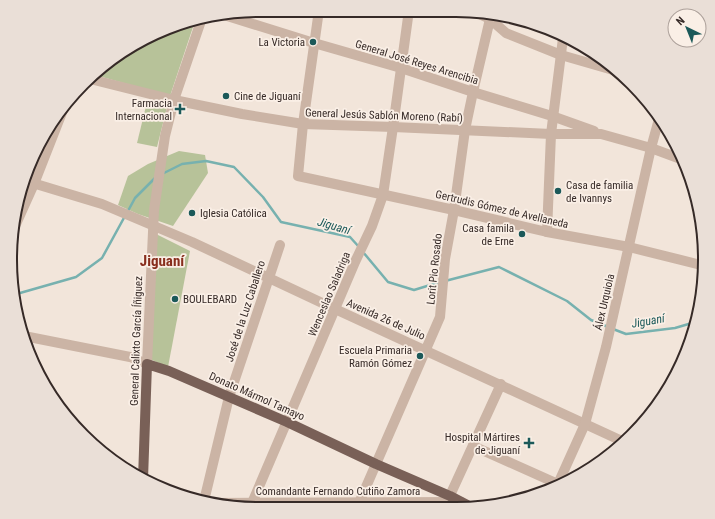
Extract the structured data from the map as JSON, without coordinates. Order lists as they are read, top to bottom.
{
  "streets": {
    "main road": ["General Calixto García Íñiguez", "Donato Mármol Tamayo"],
    "street": [
      "General José Reyes Arencibia",
      "General Jesús Sablón Moreno (Rabí)",
      "Gertrudis Gómez de Avellaneda",
      "Lorit Pio Rosado",
      "Wenceslao Saladriga",
      "Álex Urquiola",
      "José de la Luz Caballero",
      "Avenida 26 de Julio",
      "Comandante Fernando Cutiño Zamora"
    ]
  },
  "crossings": [
    ["General José Reyes Arencibia", "General Jesús Sablón Moreno (Rabí)"],
    ["General José Reyes Arencibia", "Lorit Pio Rosado"],
    ["General José Reyes Arencibia", "Wenceslao Saladriga"],
    ["General Jesús Sablón Moreno (Rabí)", "Gertrudis Gómez de Avellaneda"],
    ["General Jesús Sablón Moreno (Rabí)", "Lorit Pio Rosado"],
    ["General Jesús Sablón Moreno (Rabí)", "Wenceslao Saladriga"],
    ["General Jesús Sablón Moreno (Rabí)", "Álex Urquiola"],
    ["General Jesús Sablón Moreno (Rabí)", "General Calixto García Íñiguez"],
    ["Gertrudis Gómez de Avellaneda", "Lorit Pio Rosado"],
    ["Gertrudis Gómez de Avellaneda", "Wenceslao Saladriga"],
    ["Gertrudis Gómez de Avellaneda", "Álex Urquiola"],
    ["Lorit Pio Rosado", "Avenida 26 de Julio"],
    ["Lorit Pio Rosado", "Donato Mármol Tamayo"],
    ["Wenceslao Saladriga", "Avenida 26 de Julio"],
    ["Wenceslao Saladriga", "Donato Mármol Tamayo"],
    ["Álex Urquiola", "Avenida 26 de Julio"],
    ["José de la Luz Caballero", "Avenida 26 de Julio"],
    ["José de la Luz Caballero", "Donato Mármol Tamayo"],
    ["Avenida 26 de Julio", "General Calixto García Íñiguez"],
    ["General Calixto García Íñiguez", "Donato Mármol Tamayo"],
    ["Donato Mármol Tamayo", "Comandante Fernando Cutiño Zamora"]
  ],
  "districts": ["Jiguaní"],
  "water": ["Jiguaní"],
  "places": {
    "other": [
      "La Victoria",
      "Cine de Jiguaní",
      "Casa de familia de Ivannys",
      "Iglesia Católica",
      "Casa famila de Erne",
      "BOULEBARD",
      "Escuela Primaria Ramón Gómez"
    ],
    "health": ["Farmacia Internacional", "Hospital Mártires de Jiguaní"]
  },
  "north": "top left"
}
